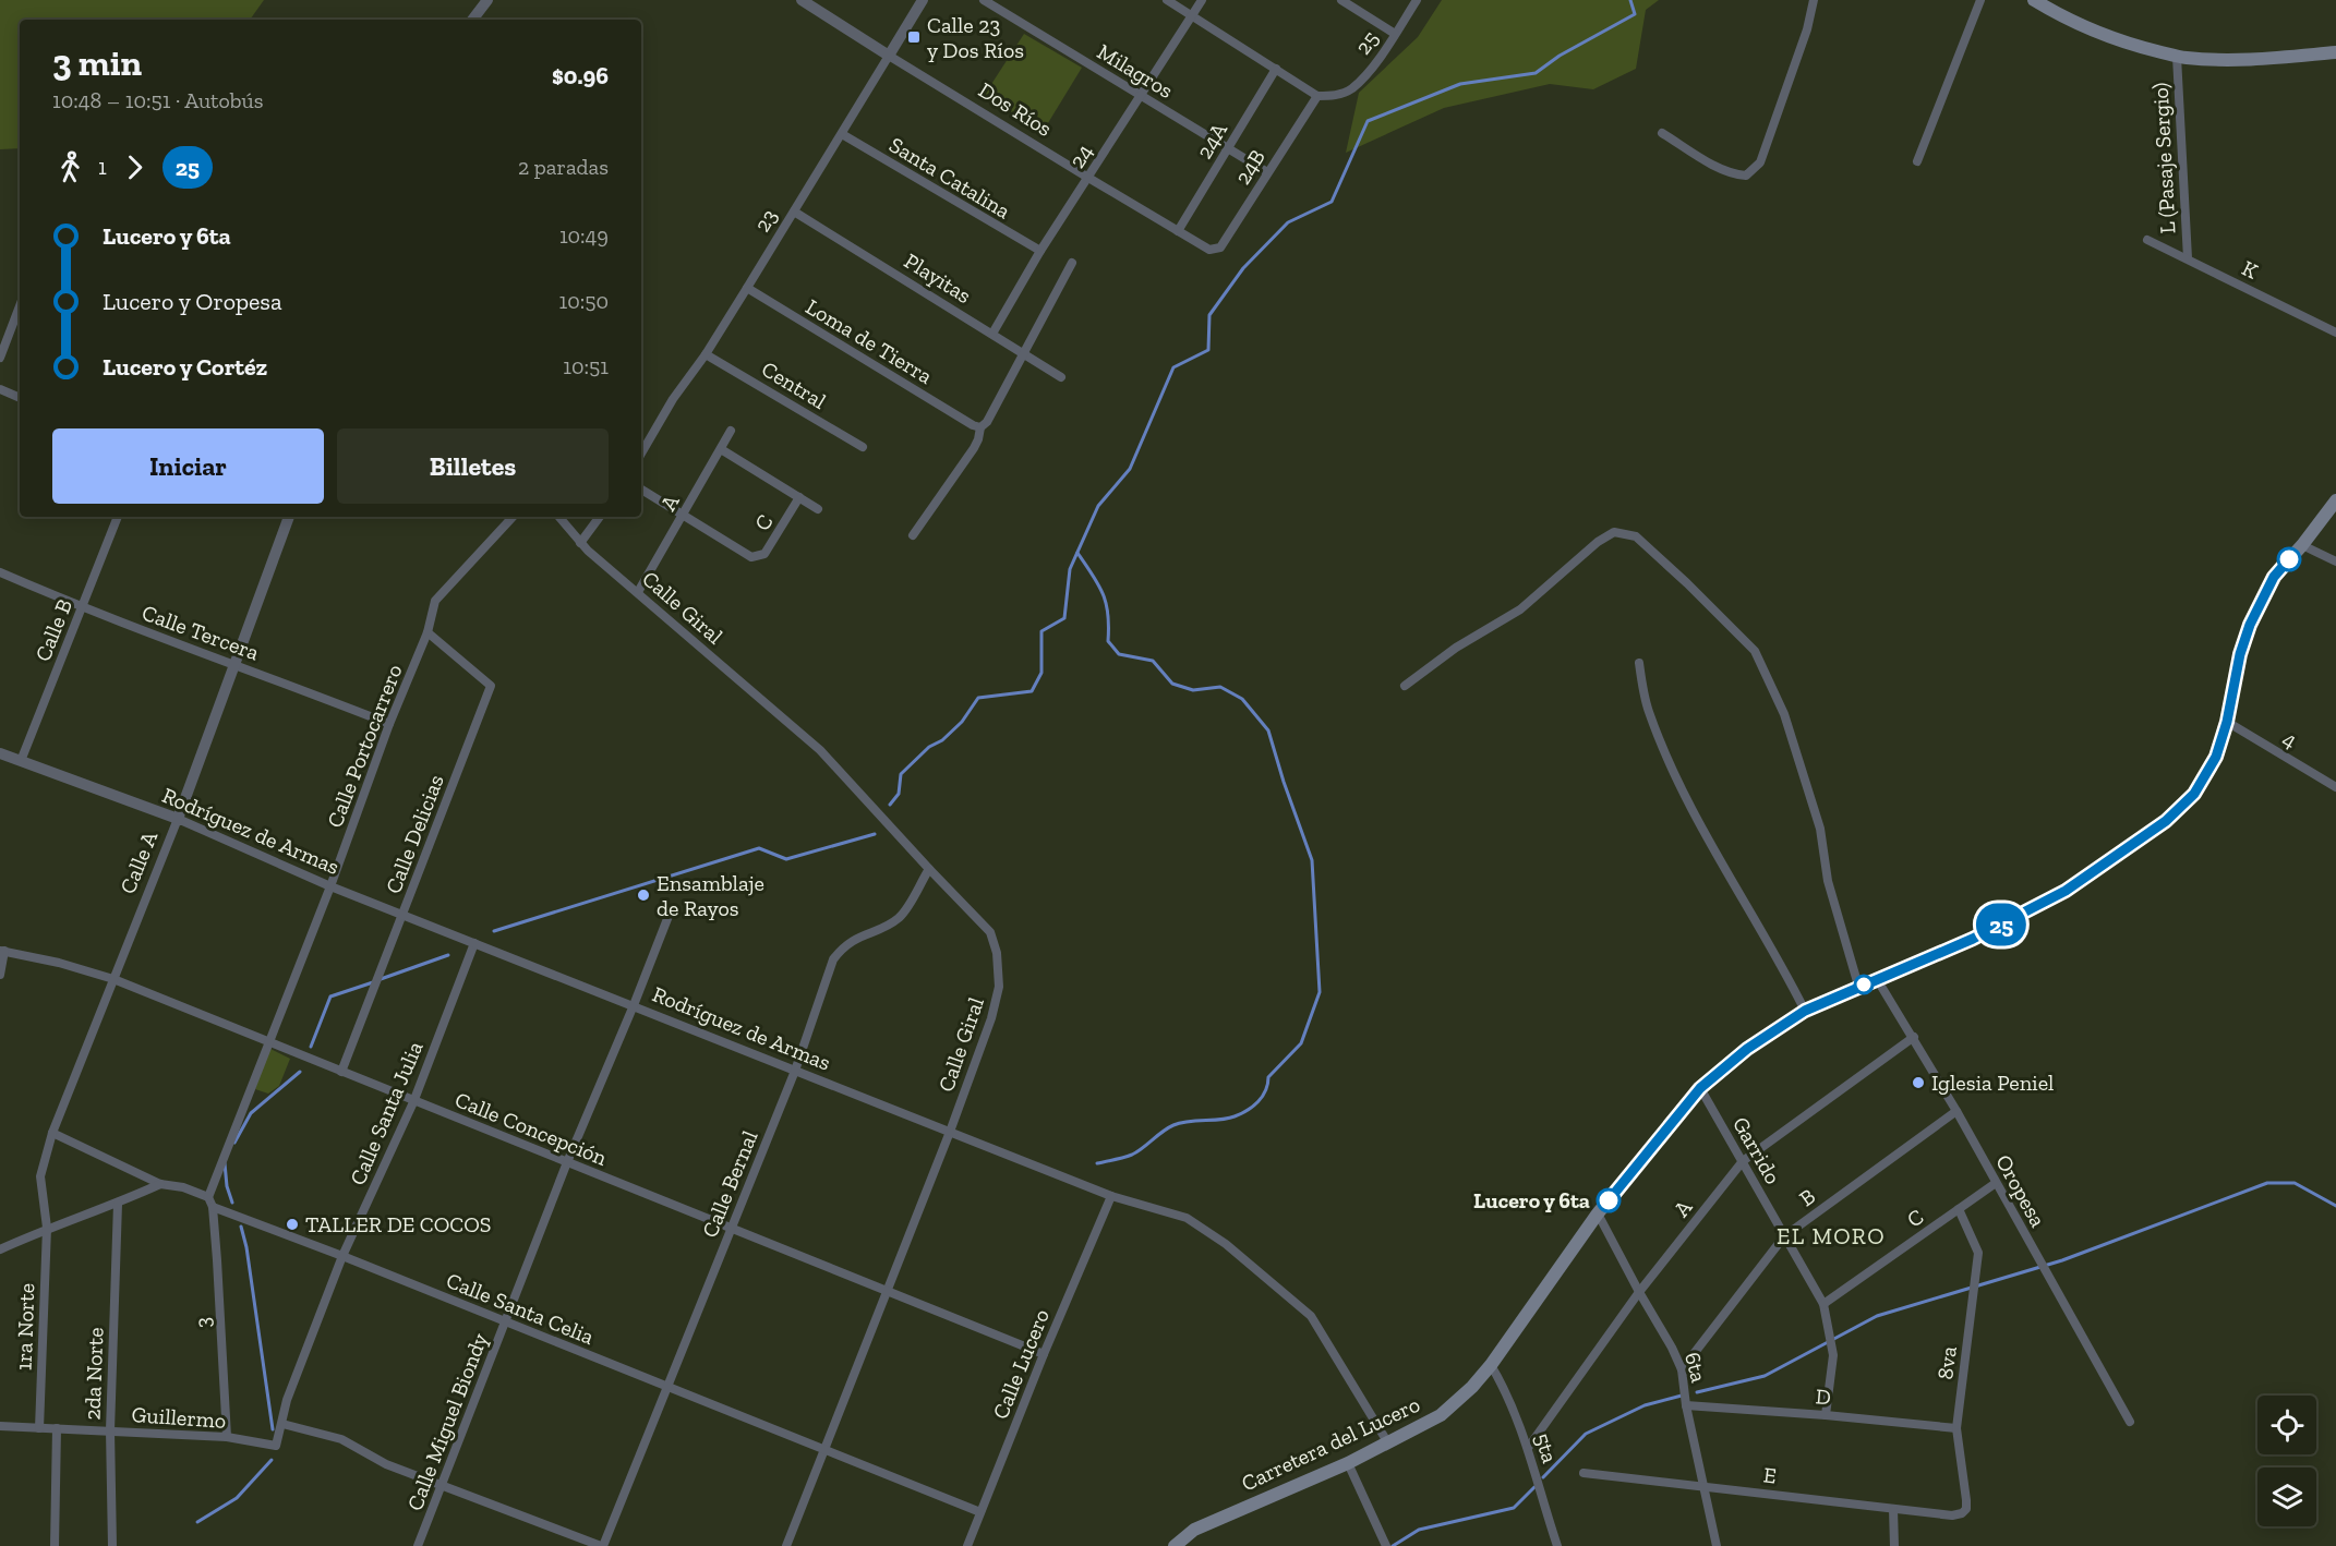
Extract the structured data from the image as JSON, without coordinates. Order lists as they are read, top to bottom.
{
  "streets": {
    "main road": ["Carretera del Lucero"],
    "street": [
      "25",
      "Milagros",
      "Dos Ríos",
      "24A",
      "24",
      "L (Pasaje Sergio)",
      "24B",
      "Santa Catalina",
      "23",
      "K",
      "Playitas",
      "Loma de Tierra",
      "Central",
      "A",
      "C",
      "Calle Giral",
      "Calle B",
      "Calle Tercera",
      "4",
      "Calle Portocarrero",
      "Rodríguez de Armas",
      "Calle Delicias",
      "Calle A",
      "Calle Santa Julia",
      "Calle Concepción",
      "Garrido",
      "Calle Bernal",
      "Oropesa",
      "B",
      "Calle Santa Celia",
      "3",
      "1ra Norte",
      "8va",
      "Calle Lucero",
      "6ta",
      "2da Norte",
      "D",
      "Guillermo",
      "Calle Miguel Biondy",
      "5ta",
      "E"
    ]
  },
  "crossings": [
    ["25", "24B"],
    ["Milagros", "24A"],
    ["Milagros", "24"],
    ["Milagros", "24B"],
    ["Dos Ríos", "24A"],
    ["Dos Ríos", "24"],
    ["Dos Ríos", "24B"],
    ["Dos Ríos", "23"],
    ["24", "Santa Catalina"],
    ["24", "Playitas"],
    ["L (Pasaje Sergio)", "K"],
    ["Santa Catalina", "23"],
    ["23", "Playitas"],
    ["23", "Loma de Tierra"],
    ["23", "Central"],
    ["A", "C"],
    ["A", "Calle Giral"],
    ["A", "Garrido"],
    ["A", "Oropesa"],
    ["A", "6ta"],
    ["A", "5ta"],
    ["C", "Garrido"],
    ["C", "Oropesa"],
    ["C", "8va"],
    ["Calle Giral", "Rodríguez de Armas"],
    ["Calle Giral", "Calle Concepción"],
    ["Calle Giral", "Calle Bernal"],
    ["Calle Giral", "Calle Santa Celia"],
    ["Calle B", "Calle Tercera"],
    ["Calle B", "Rodríguez de Armas"],
    ["Calle Tercera", "Calle Portocarrero"],
    ["Calle Tercera", "Calle A"],
    ["4", "Carretera del Lucero"],
    ["Calle Portocarrero", "Rodríguez de Armas"],
    ["Calle Portocarrero", "Calle Delicias"],
    ["Calle Portocarrero", "Calle Concepción"],
    ["Rodríguez de Armas", "Calle Delicias"],
    ["Rodríguez de Armas", "Calle A"],
    ["Rodríguez de Armas", "Calle Santa Julia"],
    ["Rodríguez de Armas", "Calle Bernal"],
    ["Rodríguez de Armas", "Calle Lucero"],
    ["Rodríguez de Armas", "Calle Miguel Biondy"],
    ["Rodríguez de Armas", "Carretera del Lucero"],
    ["Calle Delicias", "Calle Concepción"],
    ["Calle A", "Calle Concepción"],
    ["Calle A", "1ra Norte"],
    ["Calle Santa Julia", "Calle Concepción"],
    ["Calle Santa Julia", "Calle Santa Celia"],
    ["Calle Santa Julia", "Guillermo"],
    ["Calle Concepción", "Calle Bernal"],
    ["Calle Concepción", "Calle Lucero"],
    ["Calle Concepción", "Calle Miguel Biondy"],
    ["Garrido", "B"],
    ["Garrido", "D"],
    ["Garrido", "Carretera del Lucero"],
    ["Calle Bernal", "Calle Santa Celia"],
    ["Oropesa", "B"],
    ["Oropesa", "Carretera del Lucero"],
    ["B", "6ta"],
    ["Calle Santa Celia", "3"],
    ["Calle Santa Celia", "Calle Lucero"],
    ["Calle Santa Celia", "Calle Miguel Biondy"],
    ["3", "Guillermo"],
    ["1ra Norte", "Guillermo"],
    ["8va", "D"],
    ["8va", "E"],
    ["6ta", "D"],
    ["6ta", "Carretera del Lucero"],
    ["6ta", "E"],
    ["2da Norte", "Guillermo"],
    ["Carretera del Lucero", "5ta"]
  ],
  "districts": ["EL MORO"],
  "places": {
    "transit": ["Calle 23 y Dos Ríos"],
    "other": [
      "Ensamblaje de Rayos",
      "Iglesia Peniel",
      "Lucero y 6ta",
      "TALLER DE COCOS"
    ]
  },
  "lines": ["bus line 25"],
  "page": {
    "on_map": "25",
    "heading": ["3 min", "10:48 – 10:51 · Autobús", "$0.96"],
    "legs": ["1", "25", "2 paradas"],
    "list": [
      {
        "name": "Lucero y 6ta",
        "value": "10:49"
      },
      {
        "name": "Lucero y Oropesa",
        "value": "10:50"
      },
      {
        "name": "Lucero y Cortéz",
        "value": "10:51"
      }
    ],
    "buttons": ["Iniciar", "Billetes"]
  }
}
